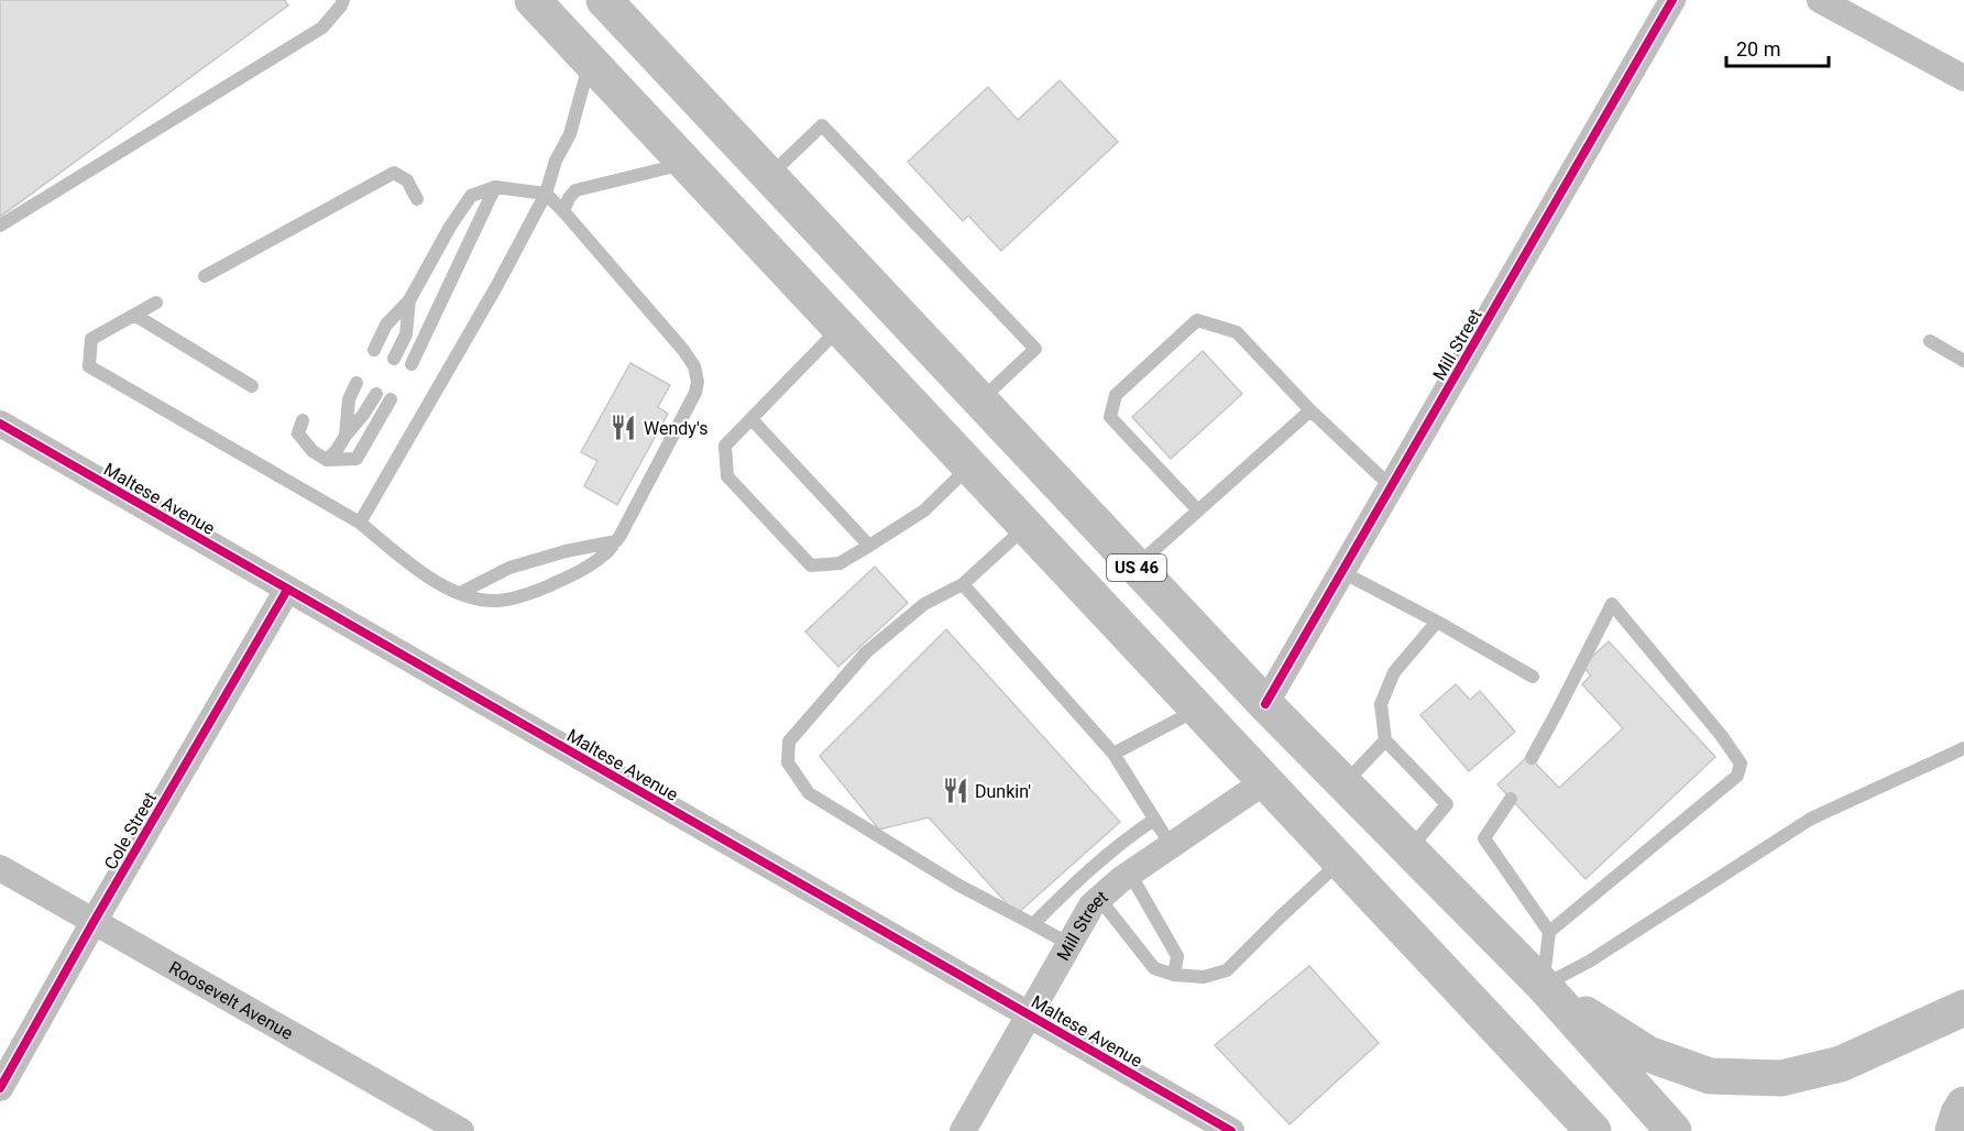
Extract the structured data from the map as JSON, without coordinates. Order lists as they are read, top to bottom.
{
  "streets": {
    "highway": ["US 46"],
    "street": [
      "Mill Street",
      "Maltese Avenue",
      "Cole Street",
      "Roosevelt Avenue"
    ]
  },
  "crossings": [
    ["Mill Street", "Maltese Avenue"],
    ["Mill Street", "US 46"],
    ["Maltese Avenue", "Cole Street"],
    ["Cole Street", "Roosevelt Avenue"]
  ],
  "places": {
    "restaurant": ["Wendy's", "Dunkin'"]
  },
  "scale_bar": "20 m"
}
